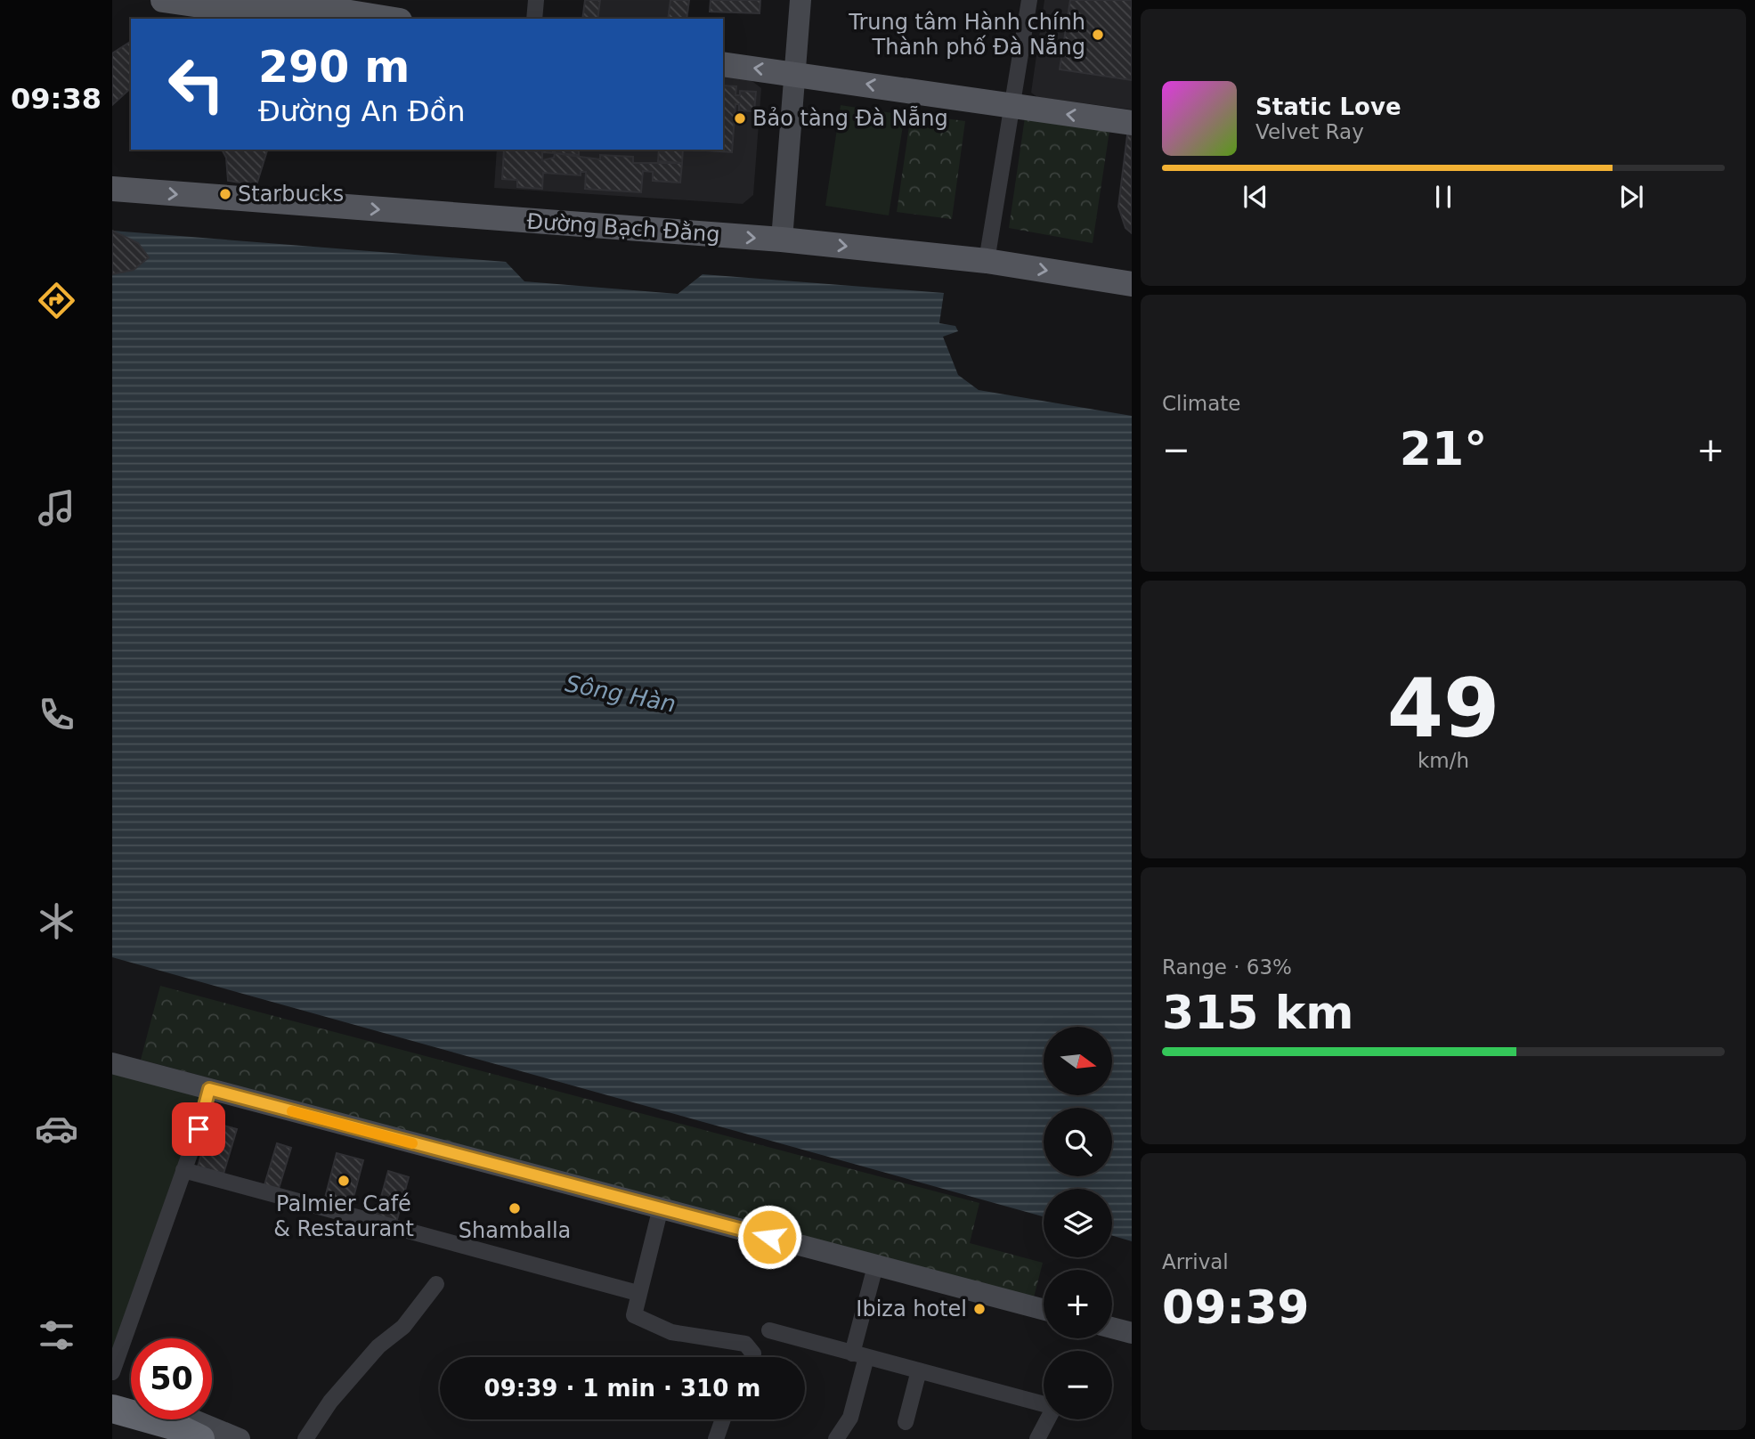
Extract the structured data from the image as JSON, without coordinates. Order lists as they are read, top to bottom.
{
  "streets": {
    "main road": ["Đường Bạch Đằng"]
  },
  "water": ["Sông Hàn"],
  "places": [
    "Trung tâm Hành chính Thành phố Đà Nẵng",
    "Bảo tàng Đà Nẵng",
    "Starbucks",
    "Palmier Café & Restaurant",
    "Shamballa",
    "Ibiza hotel"
  ],
  "north": "right",
  "page": {
    "tabs": "09:38",
    "turn": ["290 m", "Đường An Đồn"],
    "song": ["Static Love", "Velvet Ray"],
    "tile": [
      "Climate",
      ["49", "km/h"],
      ["Range · 63%", "315 km"],
      ["Arrival", "09:39"]
    ],
    "heat": ["−", "21°", "+"],
    "map_buttons": ["+", "−"],
    "limit": "50",
    "trip": "09:39 · 1 min · 310 m"
  }
}
